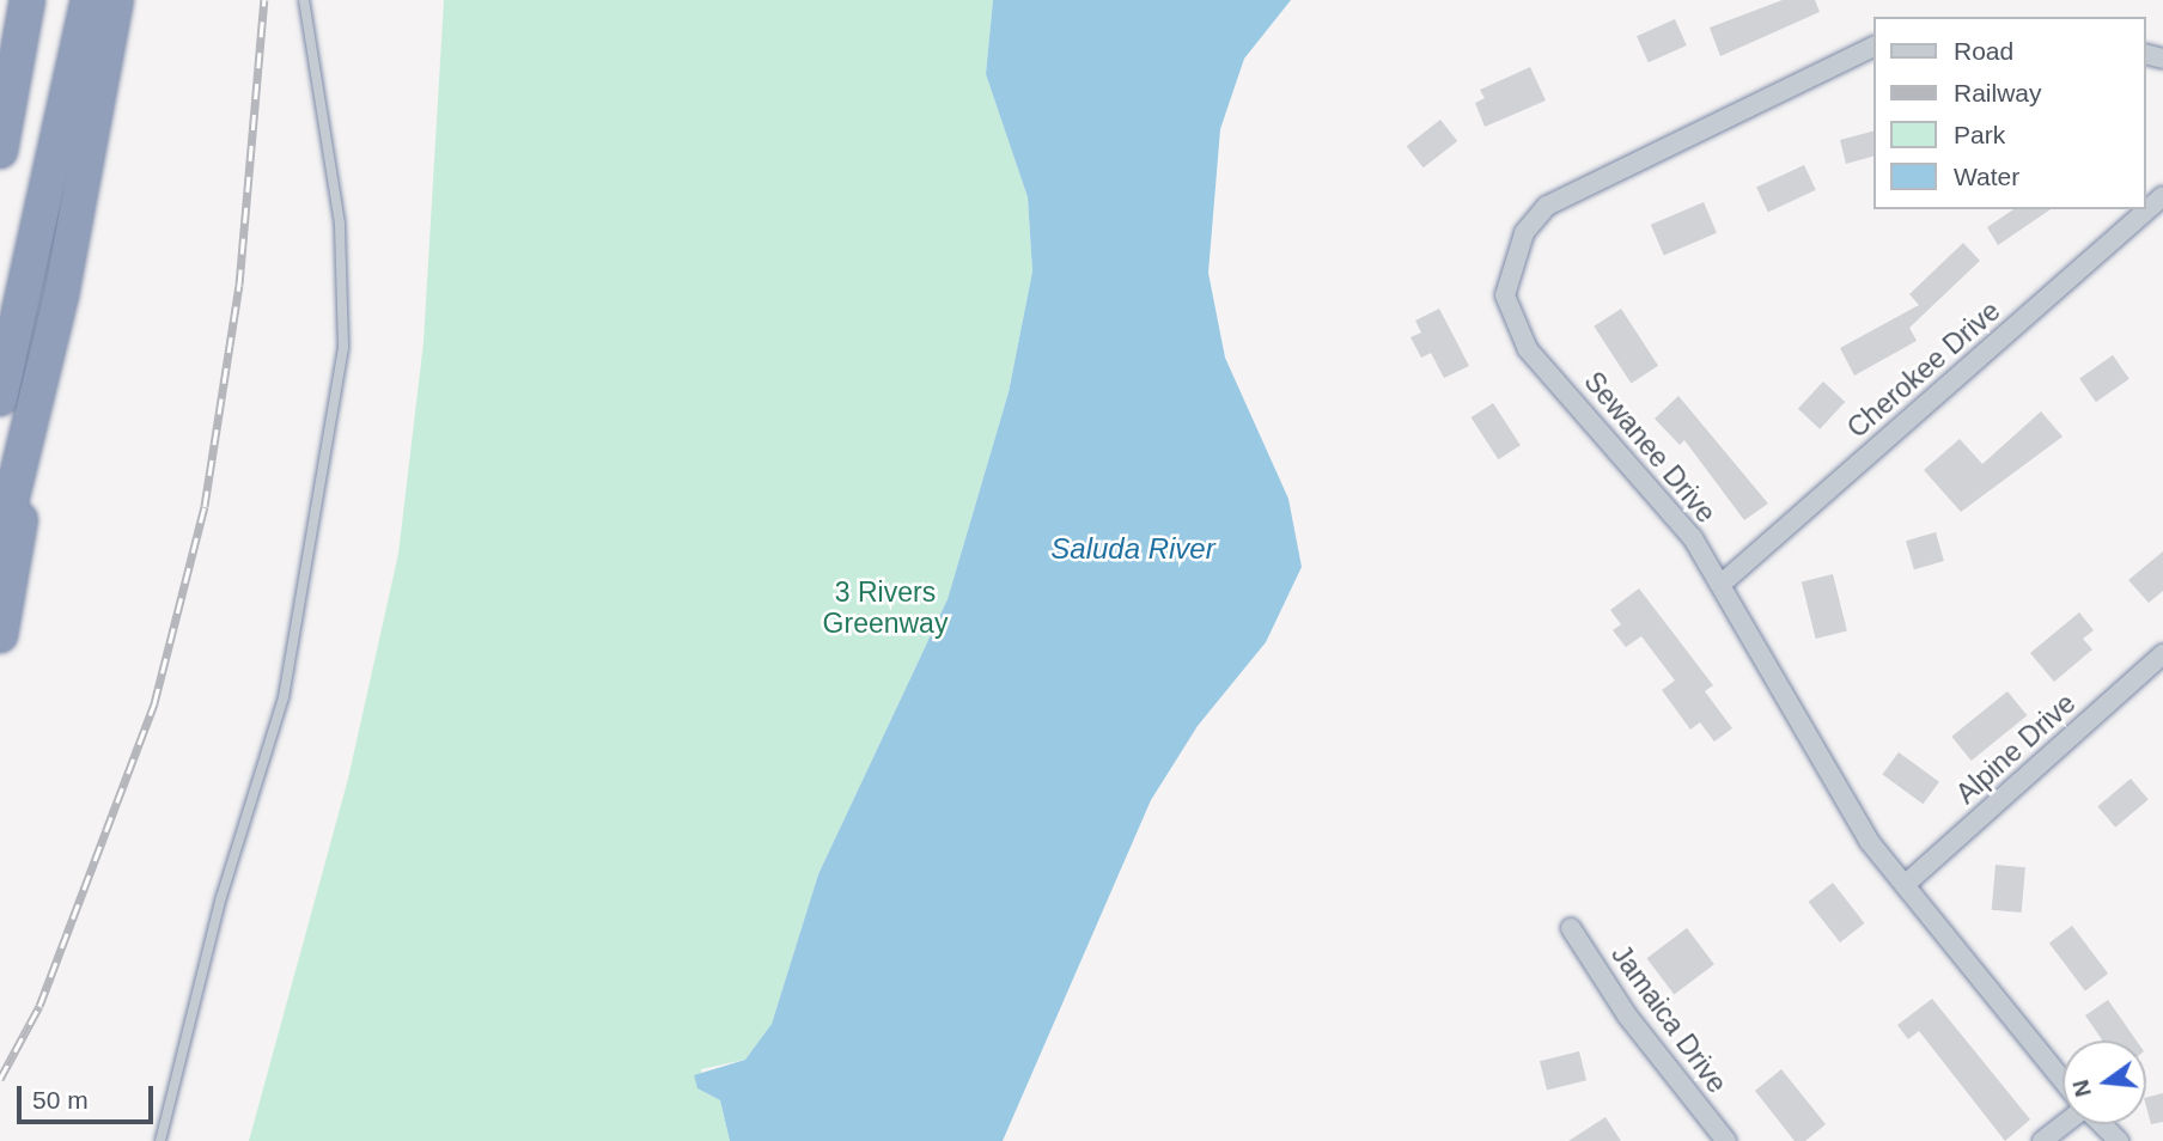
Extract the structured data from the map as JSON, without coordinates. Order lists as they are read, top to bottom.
{
  "streets": {
    "street": [
      "Cherokee Drive",
      "Sewanee Drive",
      "Alpine Drive",
      "Jamaica Drive"
    ]
  },
  "crossings": [
    ["Cherokee Drive", "Sewanee Drive"],
    ["Sewanee Drive", "Alpine Drive"]
  ],
  "water": ["Saluda River"],
  "parks": ["3 Rivers Greenway"],
  "legend": [
    "Road",
    "Railway",
    "Park",
    "Water"
  ],
  "scale_bar": "50 m",
  "north": "left"
}
